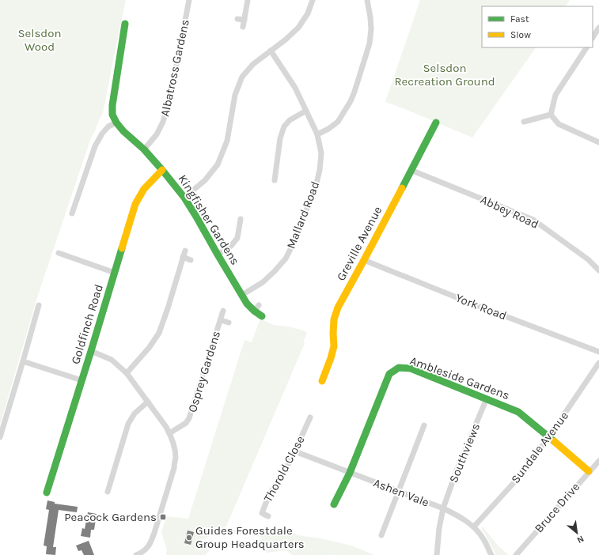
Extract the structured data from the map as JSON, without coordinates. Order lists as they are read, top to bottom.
{
  "streets": {
    "street": [
      "Albatross Gardens",
      "Abbey Road",
      "Mallard Road",
      "Kingfisher Gardens",
      "Greville Avenue",
      "York Road",
      "Goldfinch Road",
      "Osprey Gardens",
      "Ambleside Gardens",
      "Sundale Avenue",
      "Southviews",
      "Thorold Close",
      "Ashen Vale",
      "Bruce Drive"
    ]
  },
  "crossings": [
    ["Albatross Gardens", "Kingfisher Gardens"],
    ["Abbey Road", "Greville Avenue"],
    ["Mallard Road", "Kingfisher Gardens"],
    ["Kingfisher Gardens", "Goldfinch Road"],
    ["Greville Avenue", "York Road"],
    ["Ambleside Gardens", "Sundale Avenue"],
    ["Ambleside Gardens", "Southviews"],
    ["Ambleside Gardens", "Ashen Vale"],
    ["Ambleside Gardens", "Bruce Drive"],
    ["Sundale Avenue", "Ashen Vale"],
    ["Southviews", "Ashen Vale"],
    ["Thorold Close", "Ashen Vale"]
  ],
  "parks": ["Selsdon Wood", "Selsdon Recreation Ground"],
  "places": {
    "transit": ["Peacock Gardens"],
    "other": ["Guides Forestdale Group Headquarters"]
  },
  "legend": ["Fast", "Slow"],
  "north": "bottom right"
}
